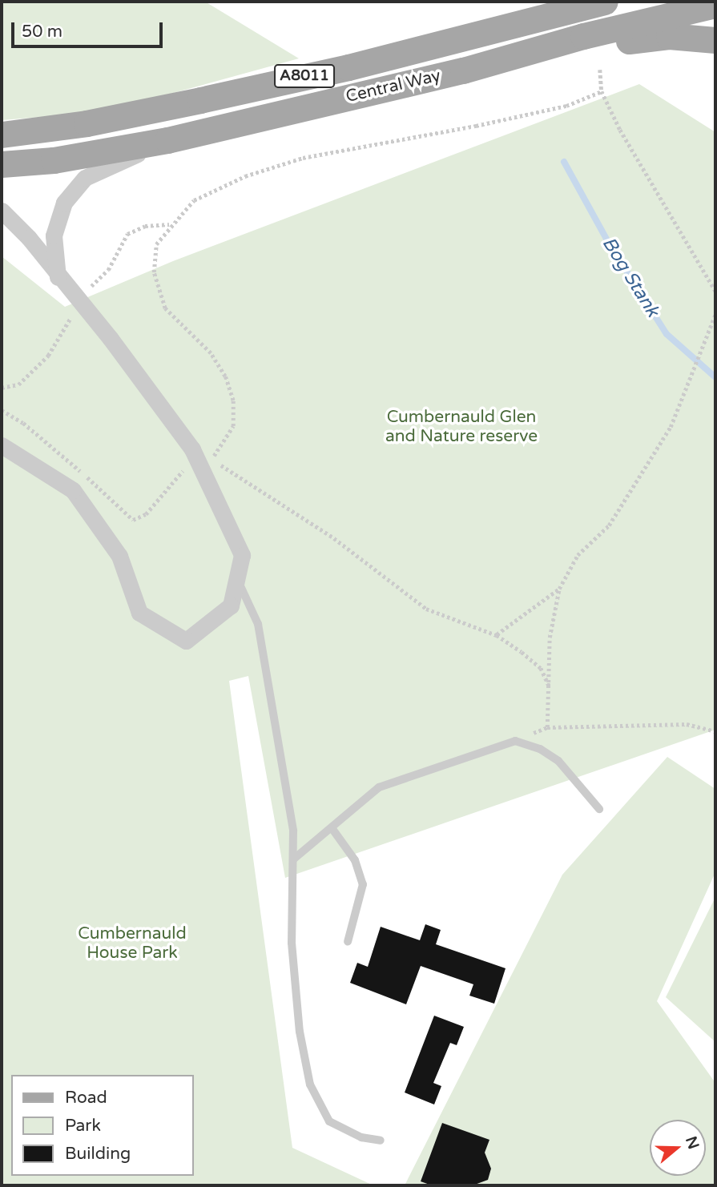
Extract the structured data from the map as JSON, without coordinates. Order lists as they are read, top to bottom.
{
  "streets": {
    "main road": ["A8011", "Central Way"]
  },
  "water": ["Bog Stank"],
  "parks": ["Cumbernauld Glen and Nature reserve", "Cumbernauld House Park"],
  "legend": ["Road", "Park", "Building"],
  "scale_bar": "50 m",
  "north": "right"
}
